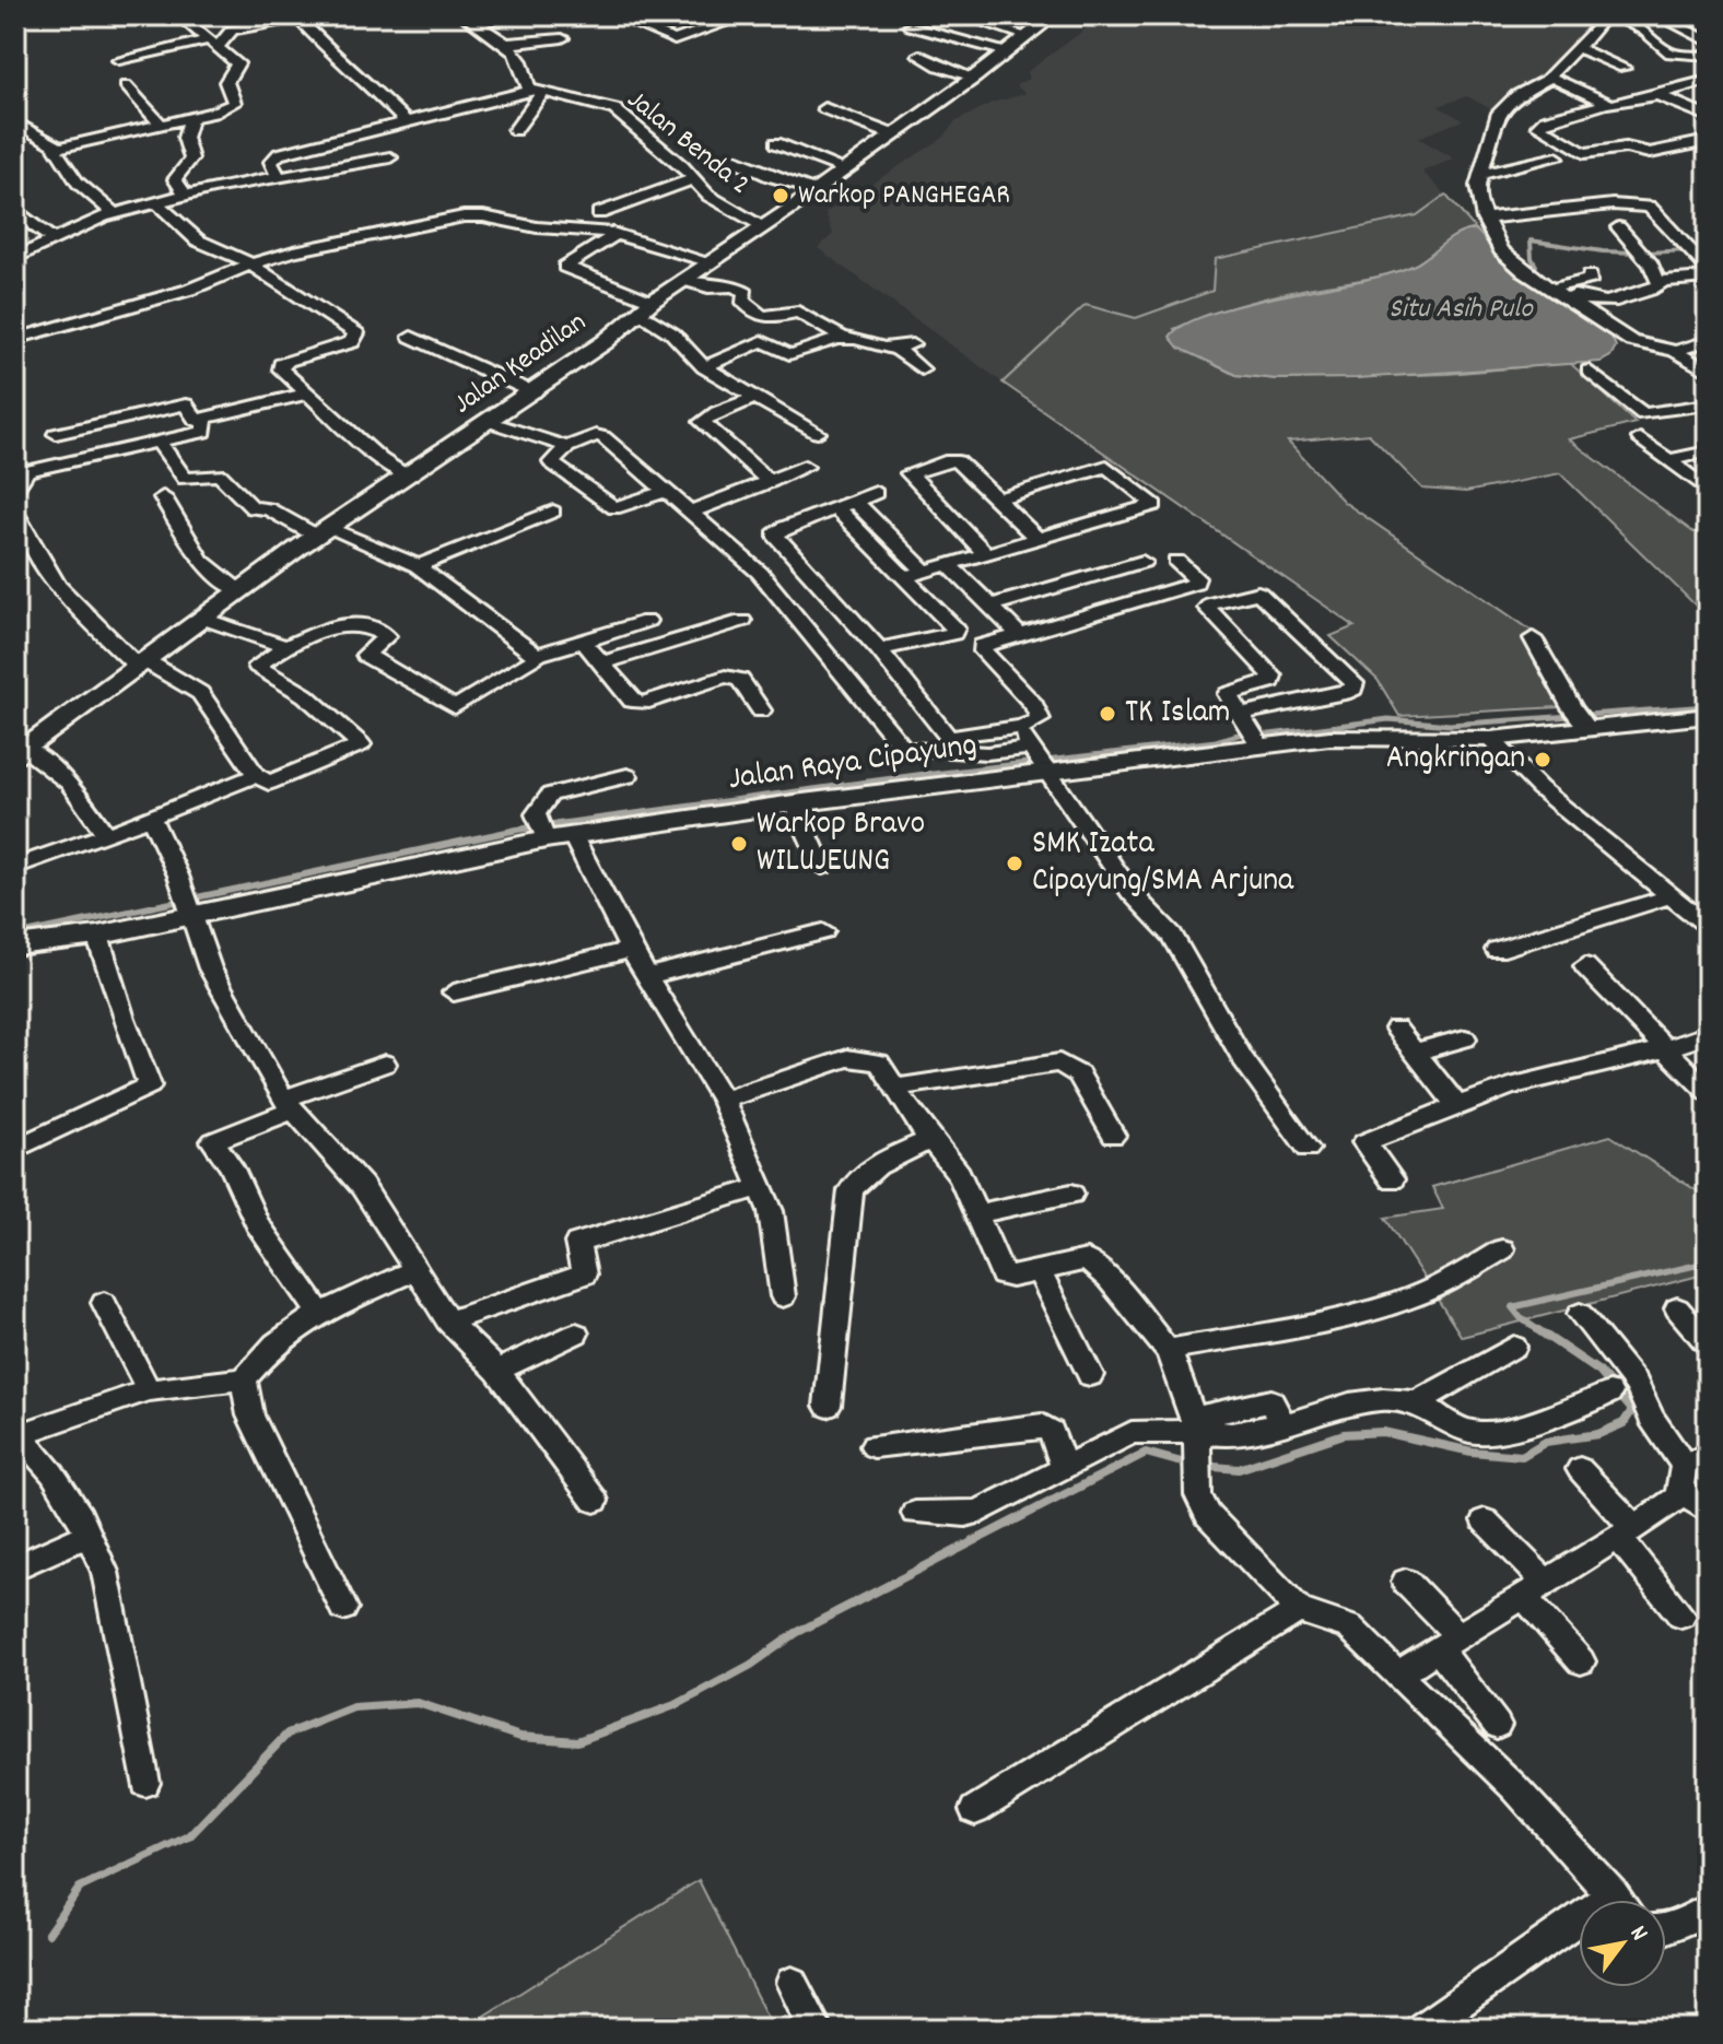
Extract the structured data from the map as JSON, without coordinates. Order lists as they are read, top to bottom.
{
  "streets": {
    "main road": ["Jalan Keadilan", "Jalan Raya Cipayung"],
    "street": ["Jalan Benda 2"]
  },
  "crossings": [
    ["Jalan Benda 2", "Jalan Keadilan"]
  ],
  "water": ["Situ Asih Pulo"],
  "places": [
    "Warkop PANGHEGAR",
    "TK Islam",
    "Angkringan",
    "Warkop Bravo WILUJEUNG",
    "SMK Izata Cipayung/SMA Arjuna"
  ],
  "north": "top right"
}
